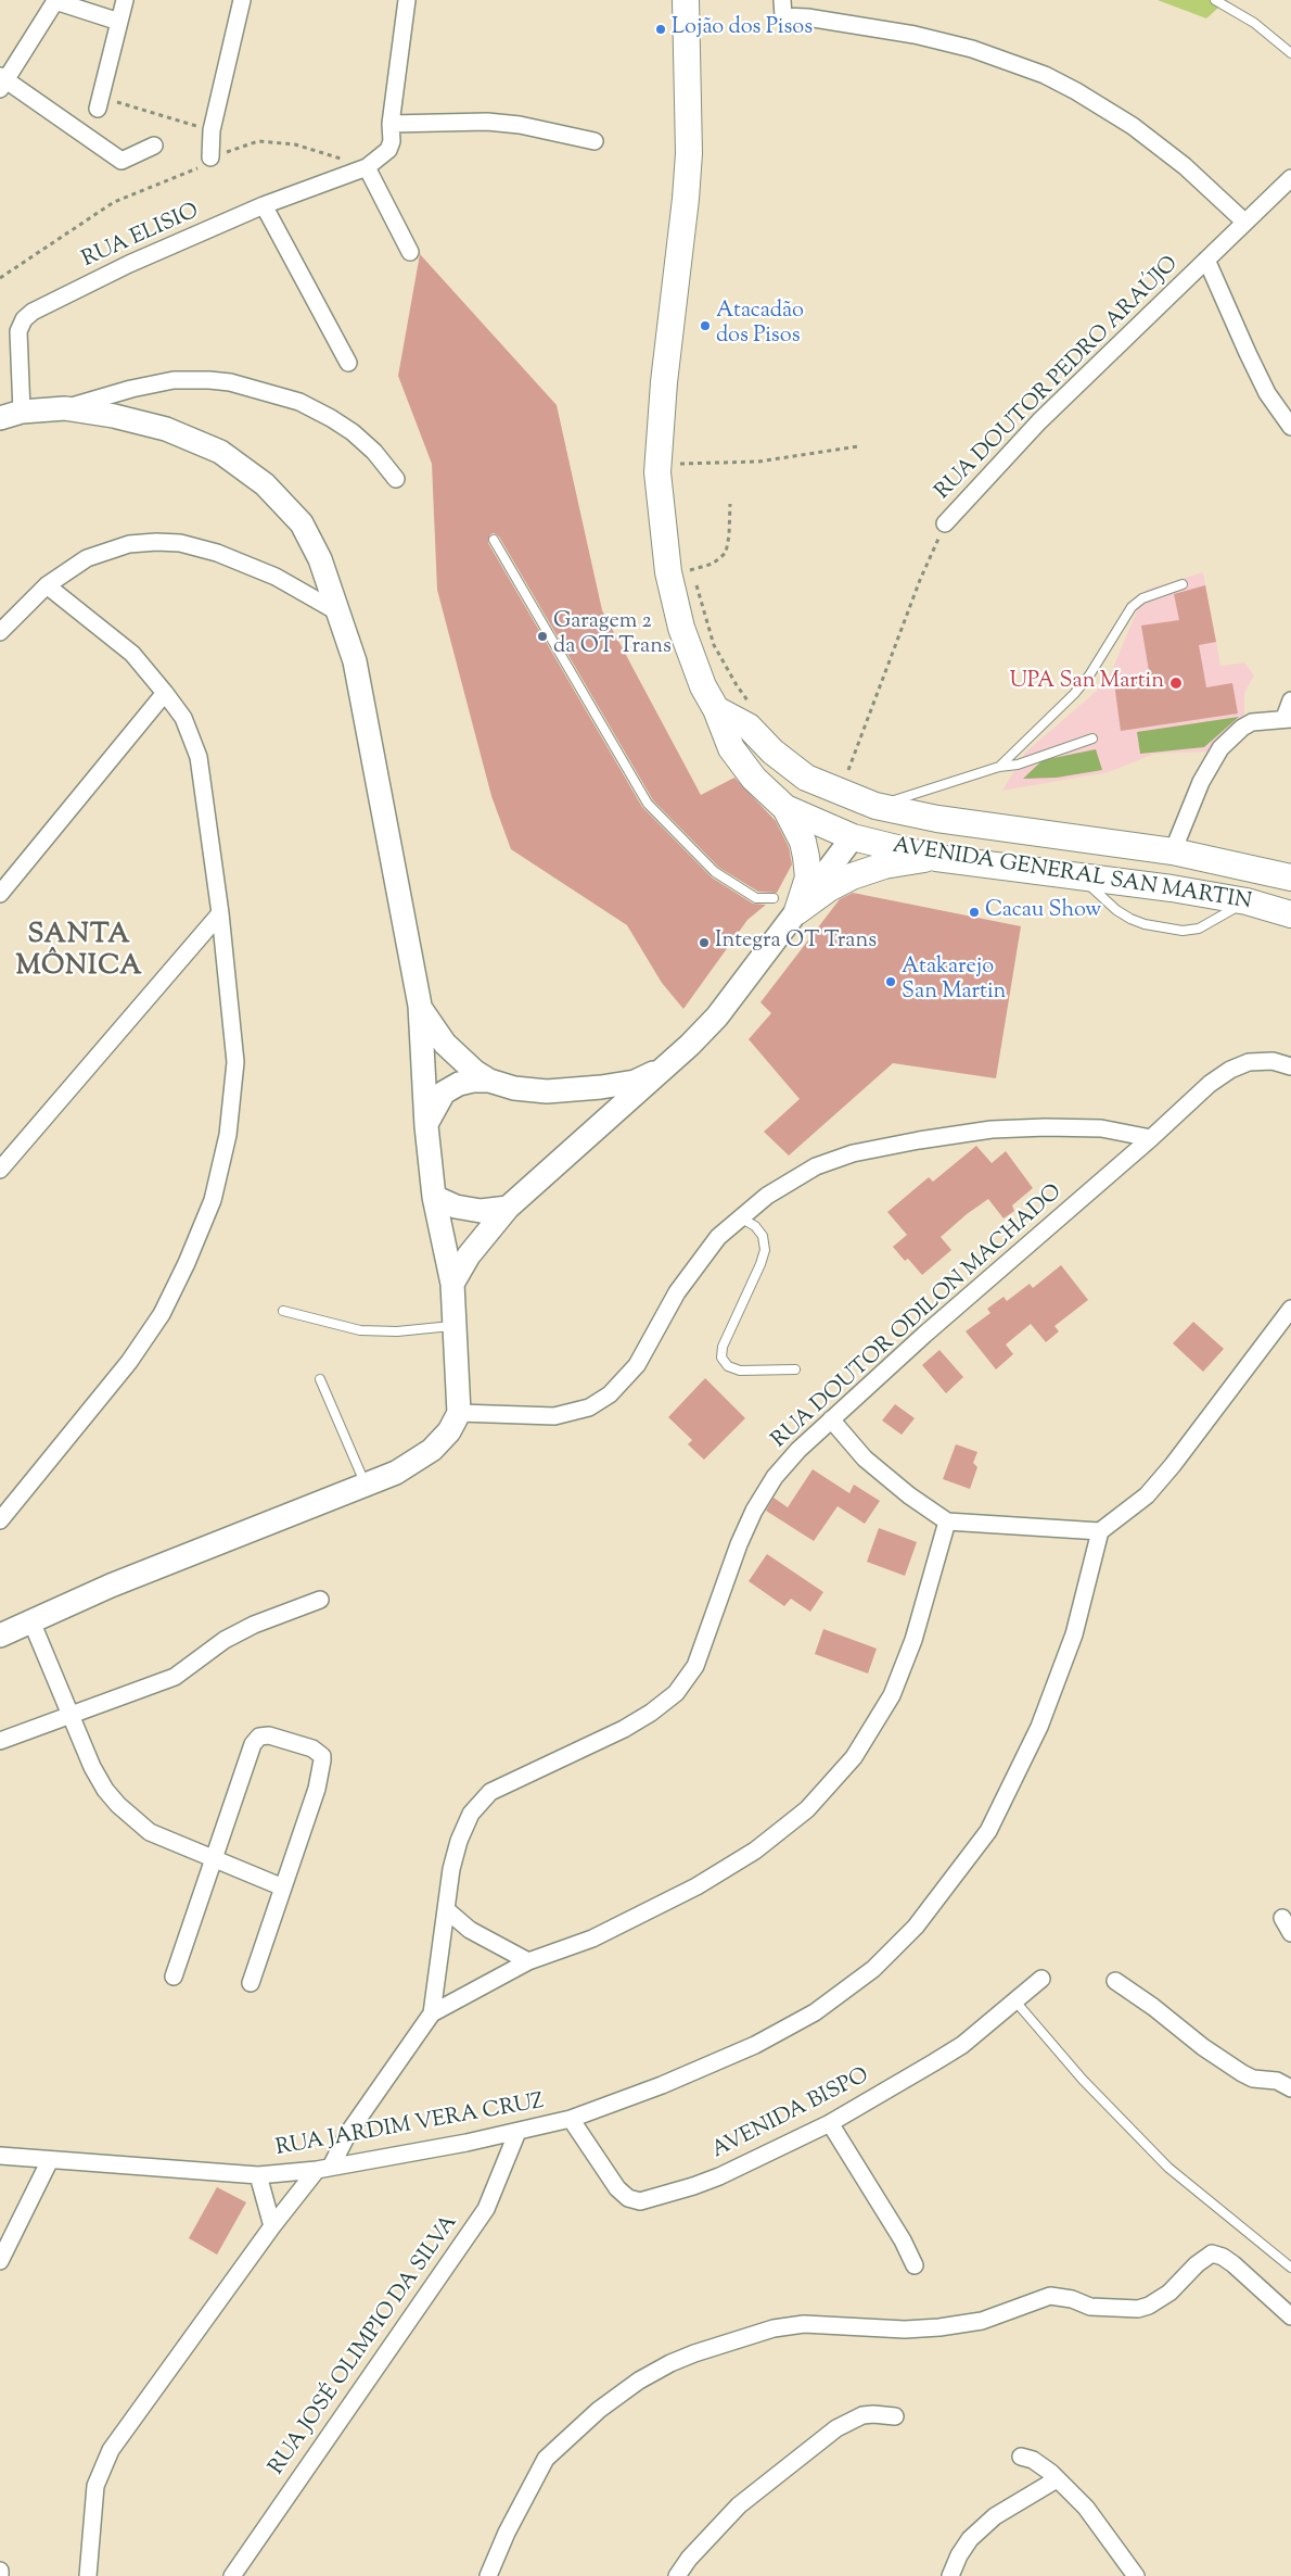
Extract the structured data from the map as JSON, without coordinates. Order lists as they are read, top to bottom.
{
  "streets": {
    "main road": ["AVENIDA GENERAL SAN MARTIN"],
    "street": [
      "RUA ELISIO",
      "RUA DOUTOR PEDRO ARAÚJO",
      "RUA DOUTOR ODILON MACHADO",
      "AVENIDA BISPO",
      "RUA JARDIM VERA CRUZ",
      "RUA JOSÉ OLIMPIO DA SILVA"
    ]
  },
  "crossings": [
    ["RUA DOUTOR PEDRO ARAÚJO", "AVENIDA GENERAL SAN MARTIN"],
    ["RUA DOUTOR ODILON MACHADO", "RUA JARDIM VERA CRUZ"],
    ["AVENIDA BISPO", "RUA JARDIM VERA CRUZ"],
    ["RUA JARDIM VERA CRUZ", "RUA JOSÉ OLIMPIO DA SILVA"]
  ],
  "districts": ["SANTA MÔNICA"],
  "places": [
    "Lojão dos Pisos",
    "Atacadão dos Pisos",
    "Garagem 2 da OT Trans",
    "UPA San Martin",
    "Cacau Show",
    "Integra OT Trans",
    "Atakarejo San Martin"
  ]
}
